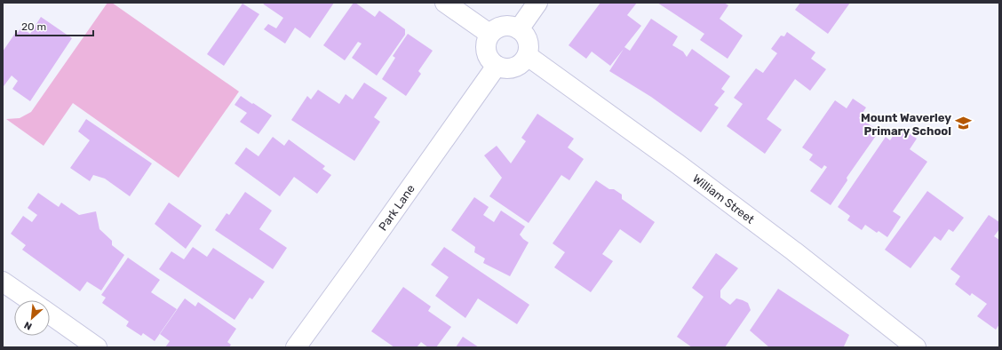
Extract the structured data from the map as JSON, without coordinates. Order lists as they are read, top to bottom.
{
  "streets": {
    "street": ["William Street", "Park Lane"]
  },
  "crossings": [
    ["William Street", "Park Lane"]
  ],
  "places": {
    "school or university": ["Mount Waverley Primary School"]
  },
  "scale_bar": "20 m",
  "north": "bottom left"
}
